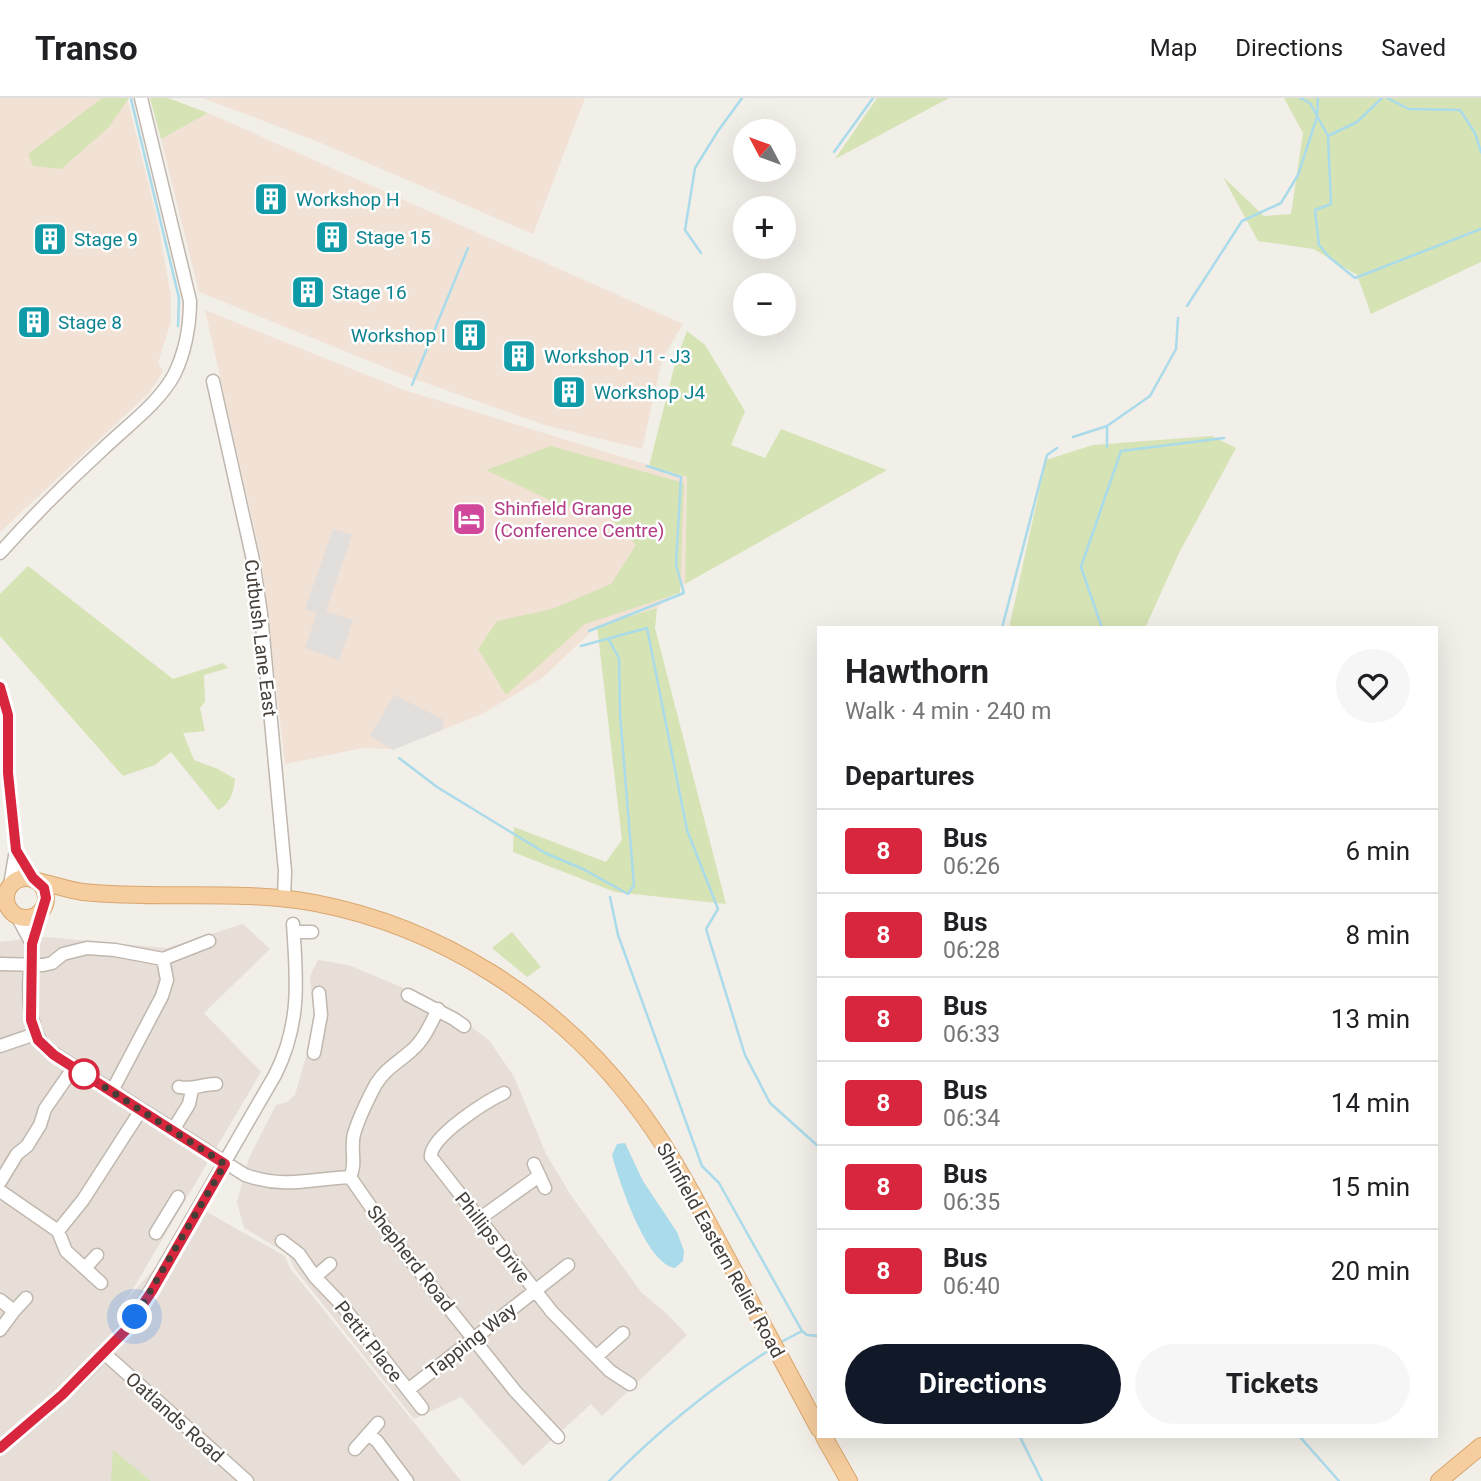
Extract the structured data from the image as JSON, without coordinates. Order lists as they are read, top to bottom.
{
  "streets": {
    "main road": ["Shinfield Eastern Relief Road"],
    "street": [
      "Cutbush Lane East",
      "Phillips Drive",
      "Shepherd Road",
      "Tapping Way",
      "Pettit Place",
      "Oatlands Road"
    ]
  },
  "crossings": [
    ["Cutbush Lane East", "Shinfield Eastern Relief Road"],
    ["Phillips Drive", "Tapping Way"],
    ["Shepherd Road", "Tapping Way"],
    ["Tapping Way", "Pettit Place"]
  ],
  "places": {
    "building": [
      "Workshop H",
      "Stage 15",
      "Stage 9",
      "Stage 16",
      "Stage 8",
      "Workshop I",
      "Workshop J1 - J3",
      "Workshop J4"
    ],
    "hotel": ["Shinfield Grange (Conference Centre)"]
  },
  "lines": ["bus line 8"],
  "north": "top left",
  "page": {
    "header": "Transo",
    "nav": ["Map", "Directions", "Saved"],
    "map_buttons": ["+", "−"],
    "heading": [
      ["Hawthorn", "Walk · 4 min · 240 m"],
      "Departures"
    ],
    "list": [
      {
        "mark": "8",
        "name": "Bus",
        "note": "06:26",
        "value": "6 min"
      },
      {
        "mark": "8",
        "name": "Bus",
        "note": "06:28",
        "value": "8 min"
      },
      {
        "mark": "8",
        "name": "Bus",
        "note": "06:33",
        "value": "13 min"
      },
      {
        "mark": "8",
        "name": "Bus",
        "note": "06:34",
        "value": "14 min"
      },
      {
        "mark": "8",
        "name": "Bus",
        "note": "06:35",
        "value": "15 min"
      },
      {
        "mark": "8",
        "name": "Bus",
        "note": "06:40",
        "value": "20 min"
      }
    ],
    "buttons": ["Directions", "Tickets"]
  }
}
